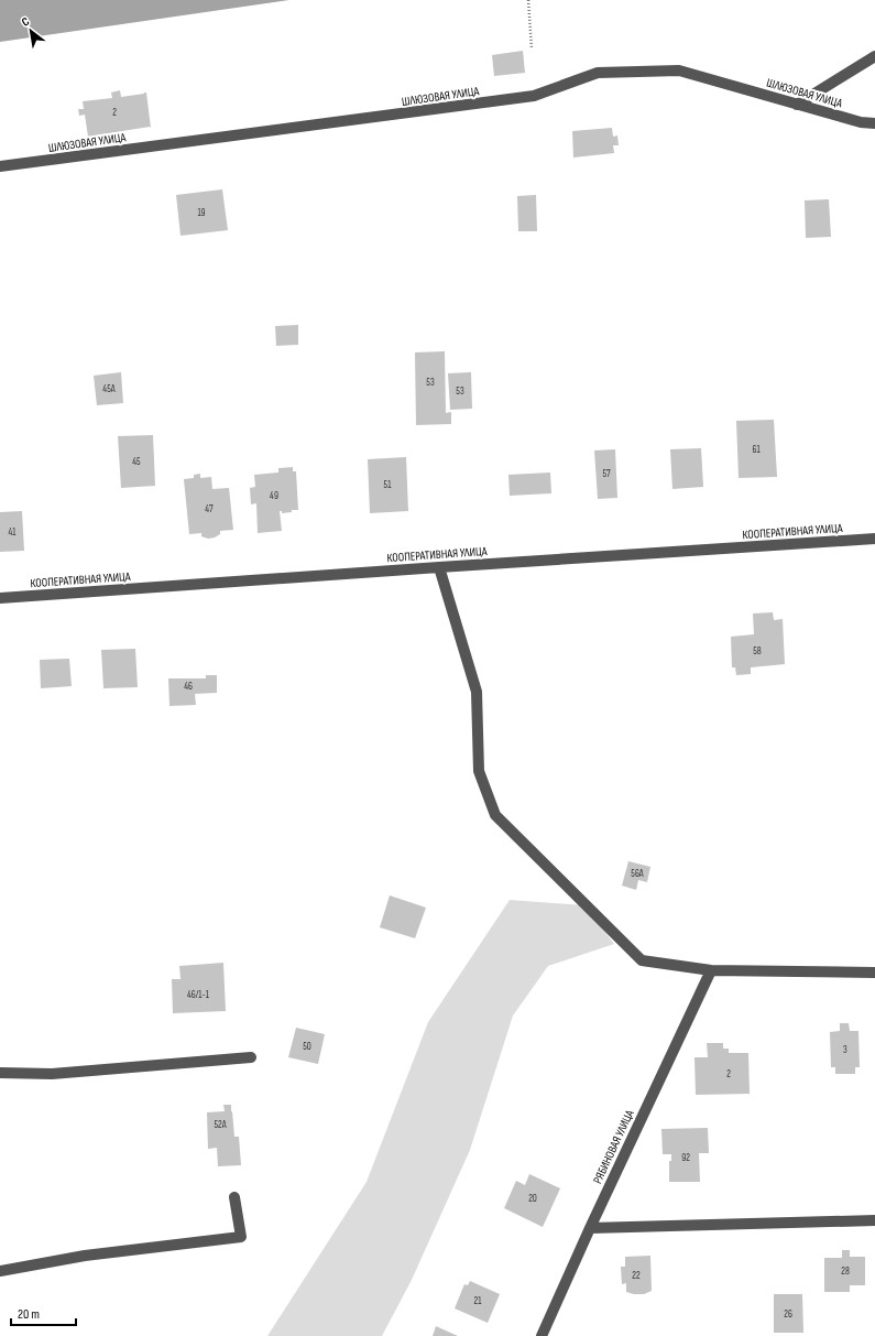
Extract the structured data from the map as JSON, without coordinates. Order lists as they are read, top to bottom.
{
  "streets": {
    "street": ["ШЛЮЗОВАЯ УЛИЦА", "КООПЕРАТИВНАЯ УЛИЦА", "РЯБИНОВАЯ УЛИЦА"]
  },
  "house_numbers": [
    "2",
    "19",
    "53",
    "45А",
    "53",
    "61",
    "45",
    "57",
    "51",
    "49",
    "47",
    "41",
    "58",
    "46",
    "56А",
    "46/1-1",
    "50",
    "3",
    "2",
    "52А",
    "92",
    "20",
    "28",
    "22",
    "21",
    "26"
  ],
  "scale_bar": "20 m",
  "north": "top left"
}
